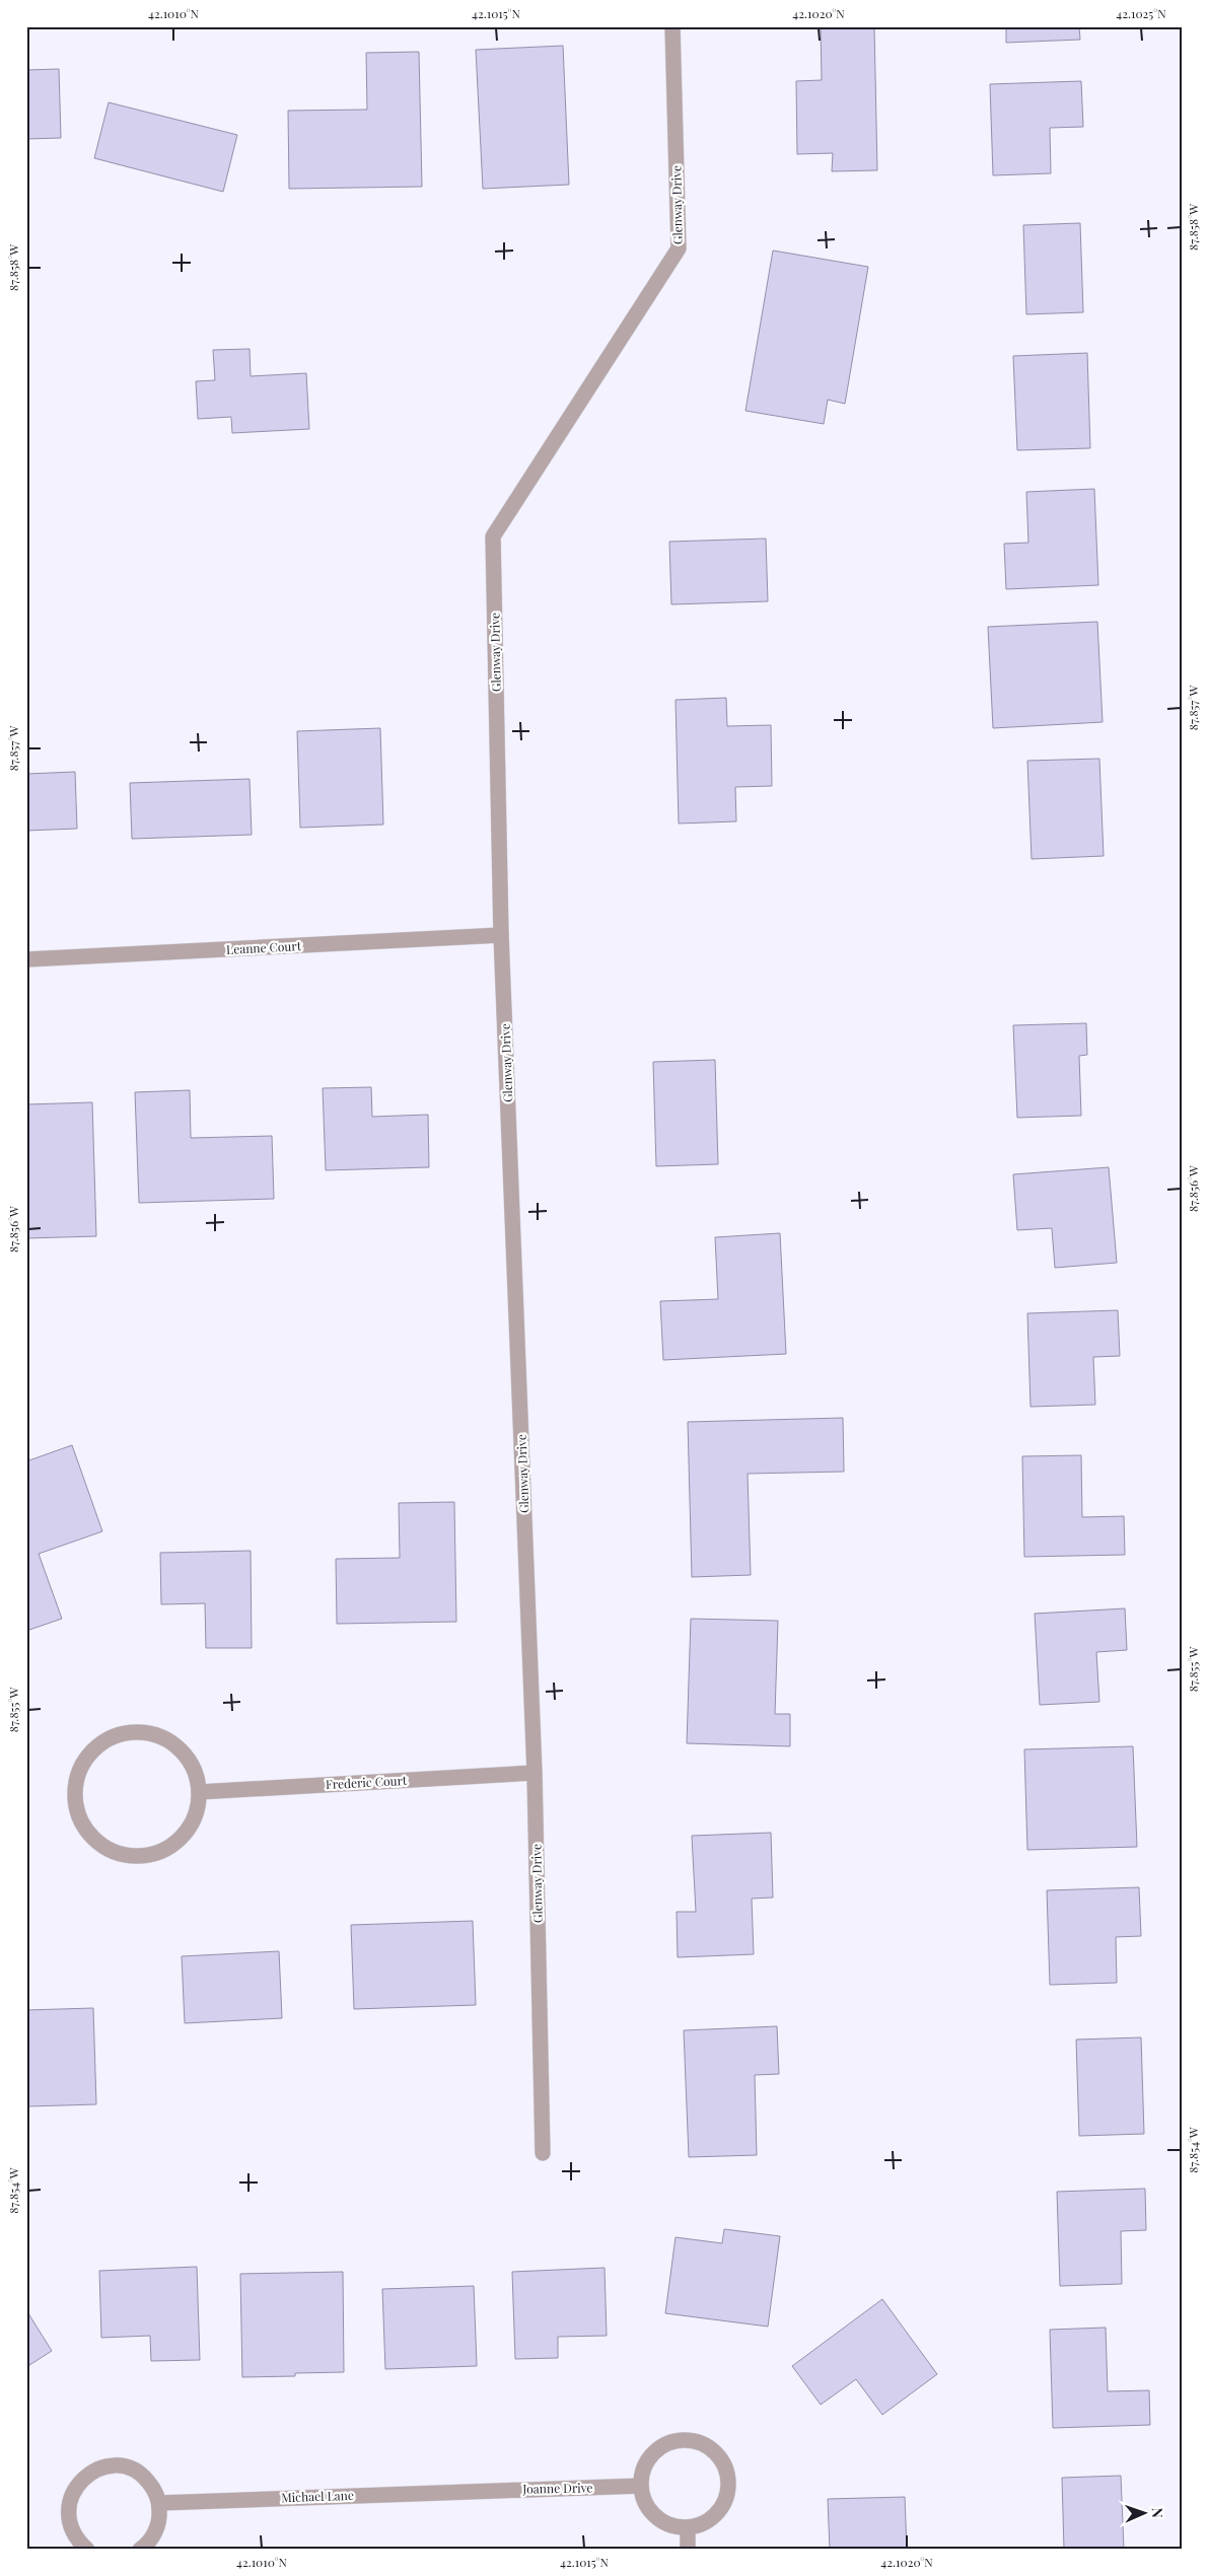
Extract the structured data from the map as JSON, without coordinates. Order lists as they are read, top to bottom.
{
  "streets": {
    "street": [
      "Glenway Drive",
      "Leanne Court",
      "Frederic Court",
      "Joanne Drive",
      "Michael Lane"
    ]
  },
  "crossings": [
    ["Glenway Drive", "Leanne Court"],
    ["Glenway Drive", "Frederic Court"],
    ["Joanne Drive", "Michael Lane"]
  ],
  "north": "right",
  "coordinates": [
    "42.1010°N",
    "42.1015°N",
    "42.1020°N",
    "42.1025°N",
    "87.858°W",
    "87.857°W",
    "87.856°W",
    "87.855°W",
    "87.854°W"
  ]
}
